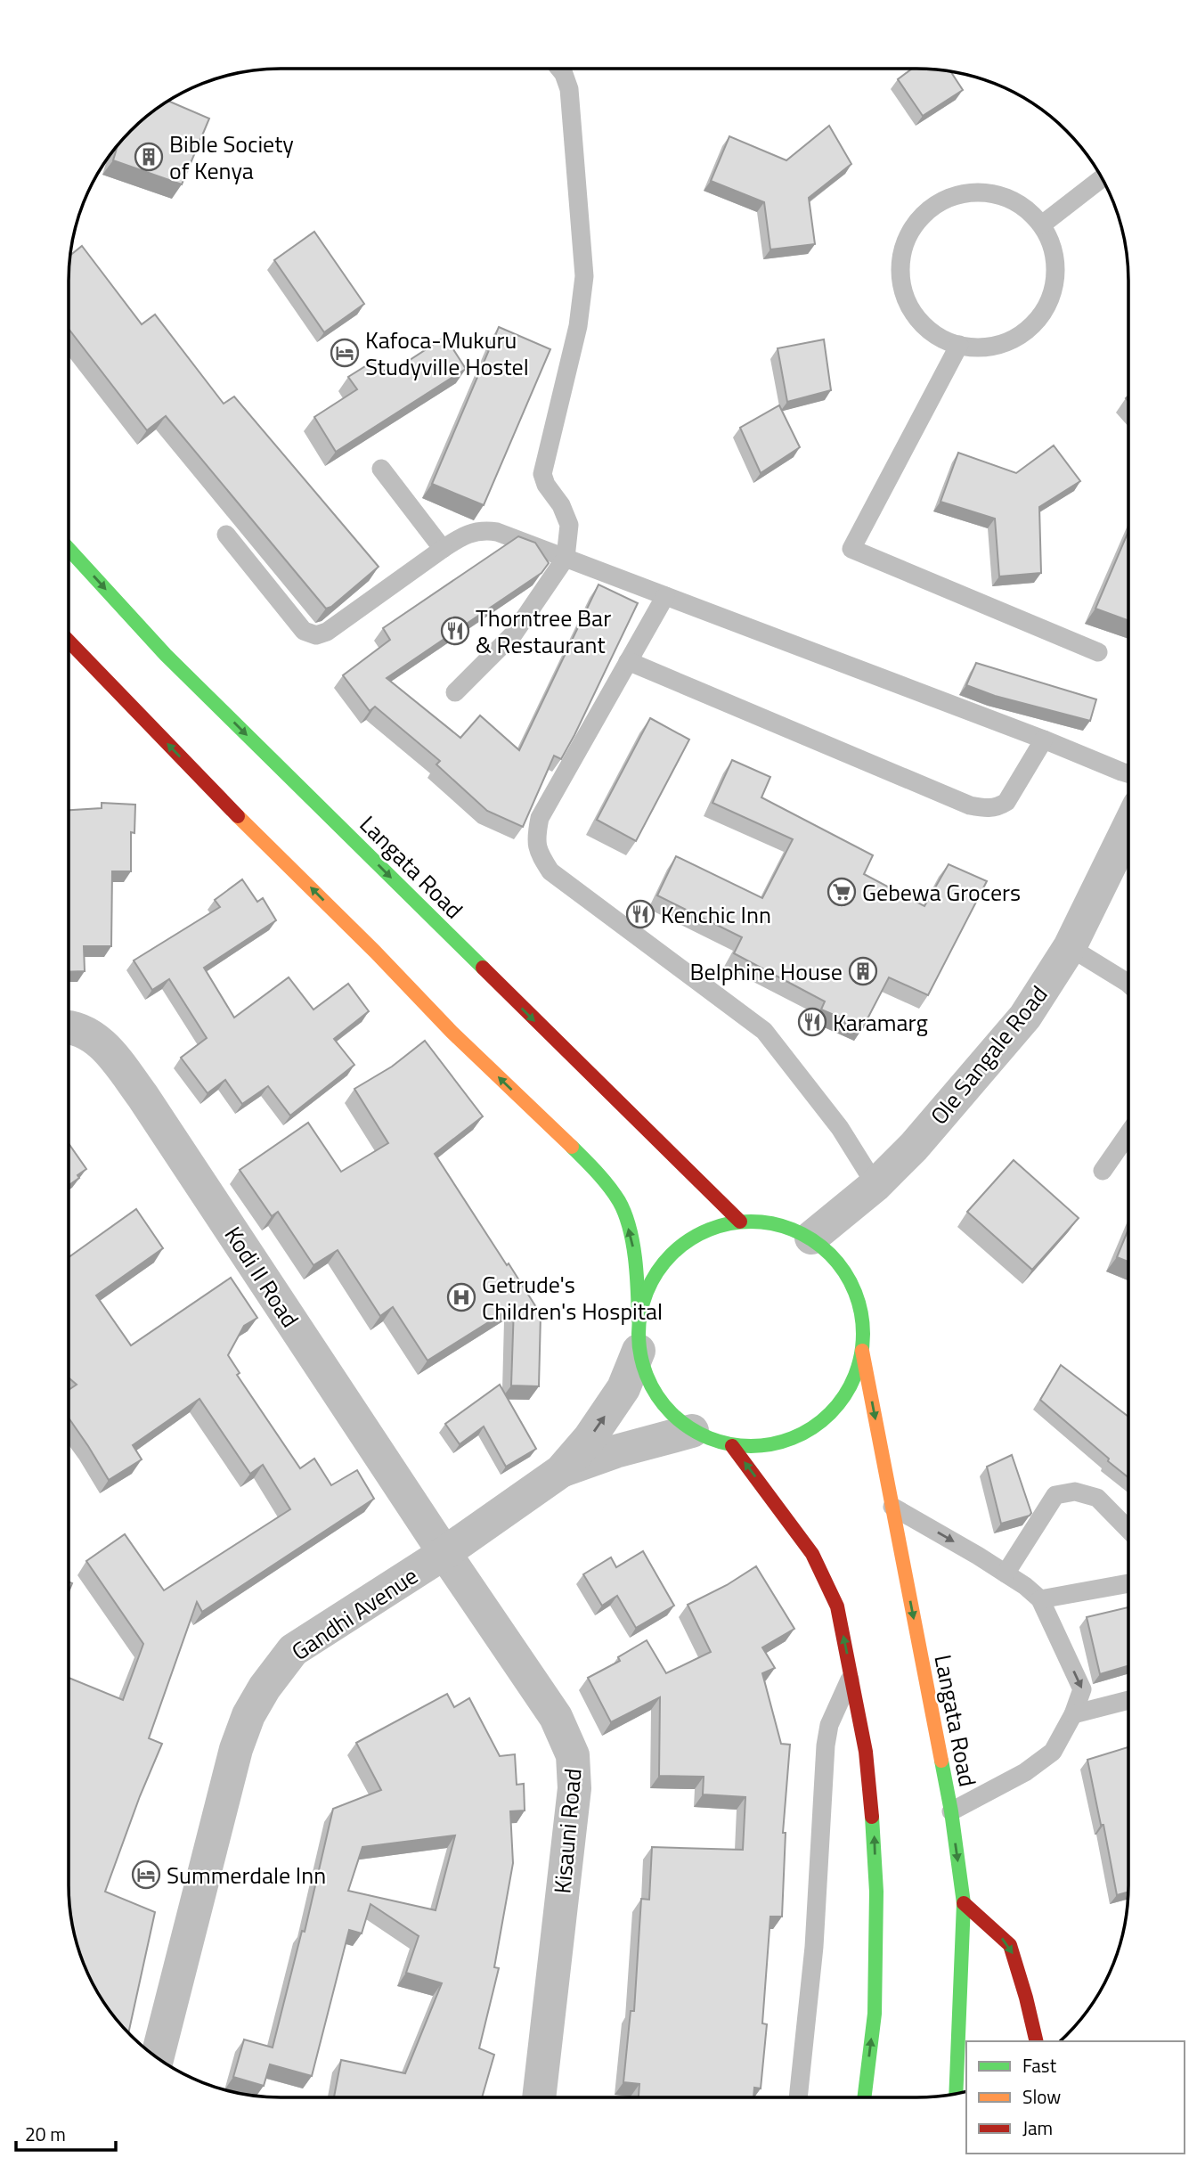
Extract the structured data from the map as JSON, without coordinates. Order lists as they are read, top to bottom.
{
  "streets": {
    "main road": ["Langata Road"],
    "street": [
      "Ole Sangale Road",
      "Kodi II Road",
      "Gandhi Avenue",
      "Kisauni Road"
    ]
  },
  "crossings": [
    ["Kodi II Road", "Gandhi Avenue"],
    ["Kodi II Road", "Kisauni Road"],
    ["Gandhi Avenue", "Kisauni Road"]
  ],
  "places": {
    "building": ["Bible Society of Kenya", "Belphine House"],
    "hotel": ["Kafoca-Mukuru Studyville Hostel", "Summerdale Inn"],
    "restaurant": ["Thorntree Bar & Restaurant", "Kenchic Inn", "Karamarg"],
    "supermarket": ["Gebewa Grocers"],
    "hospital": ["Getrude's Children's Hospital"]
  },
  "legend": ["Fast", "Slow", "Jam"],
  "scale_bar": "20 m"
}
